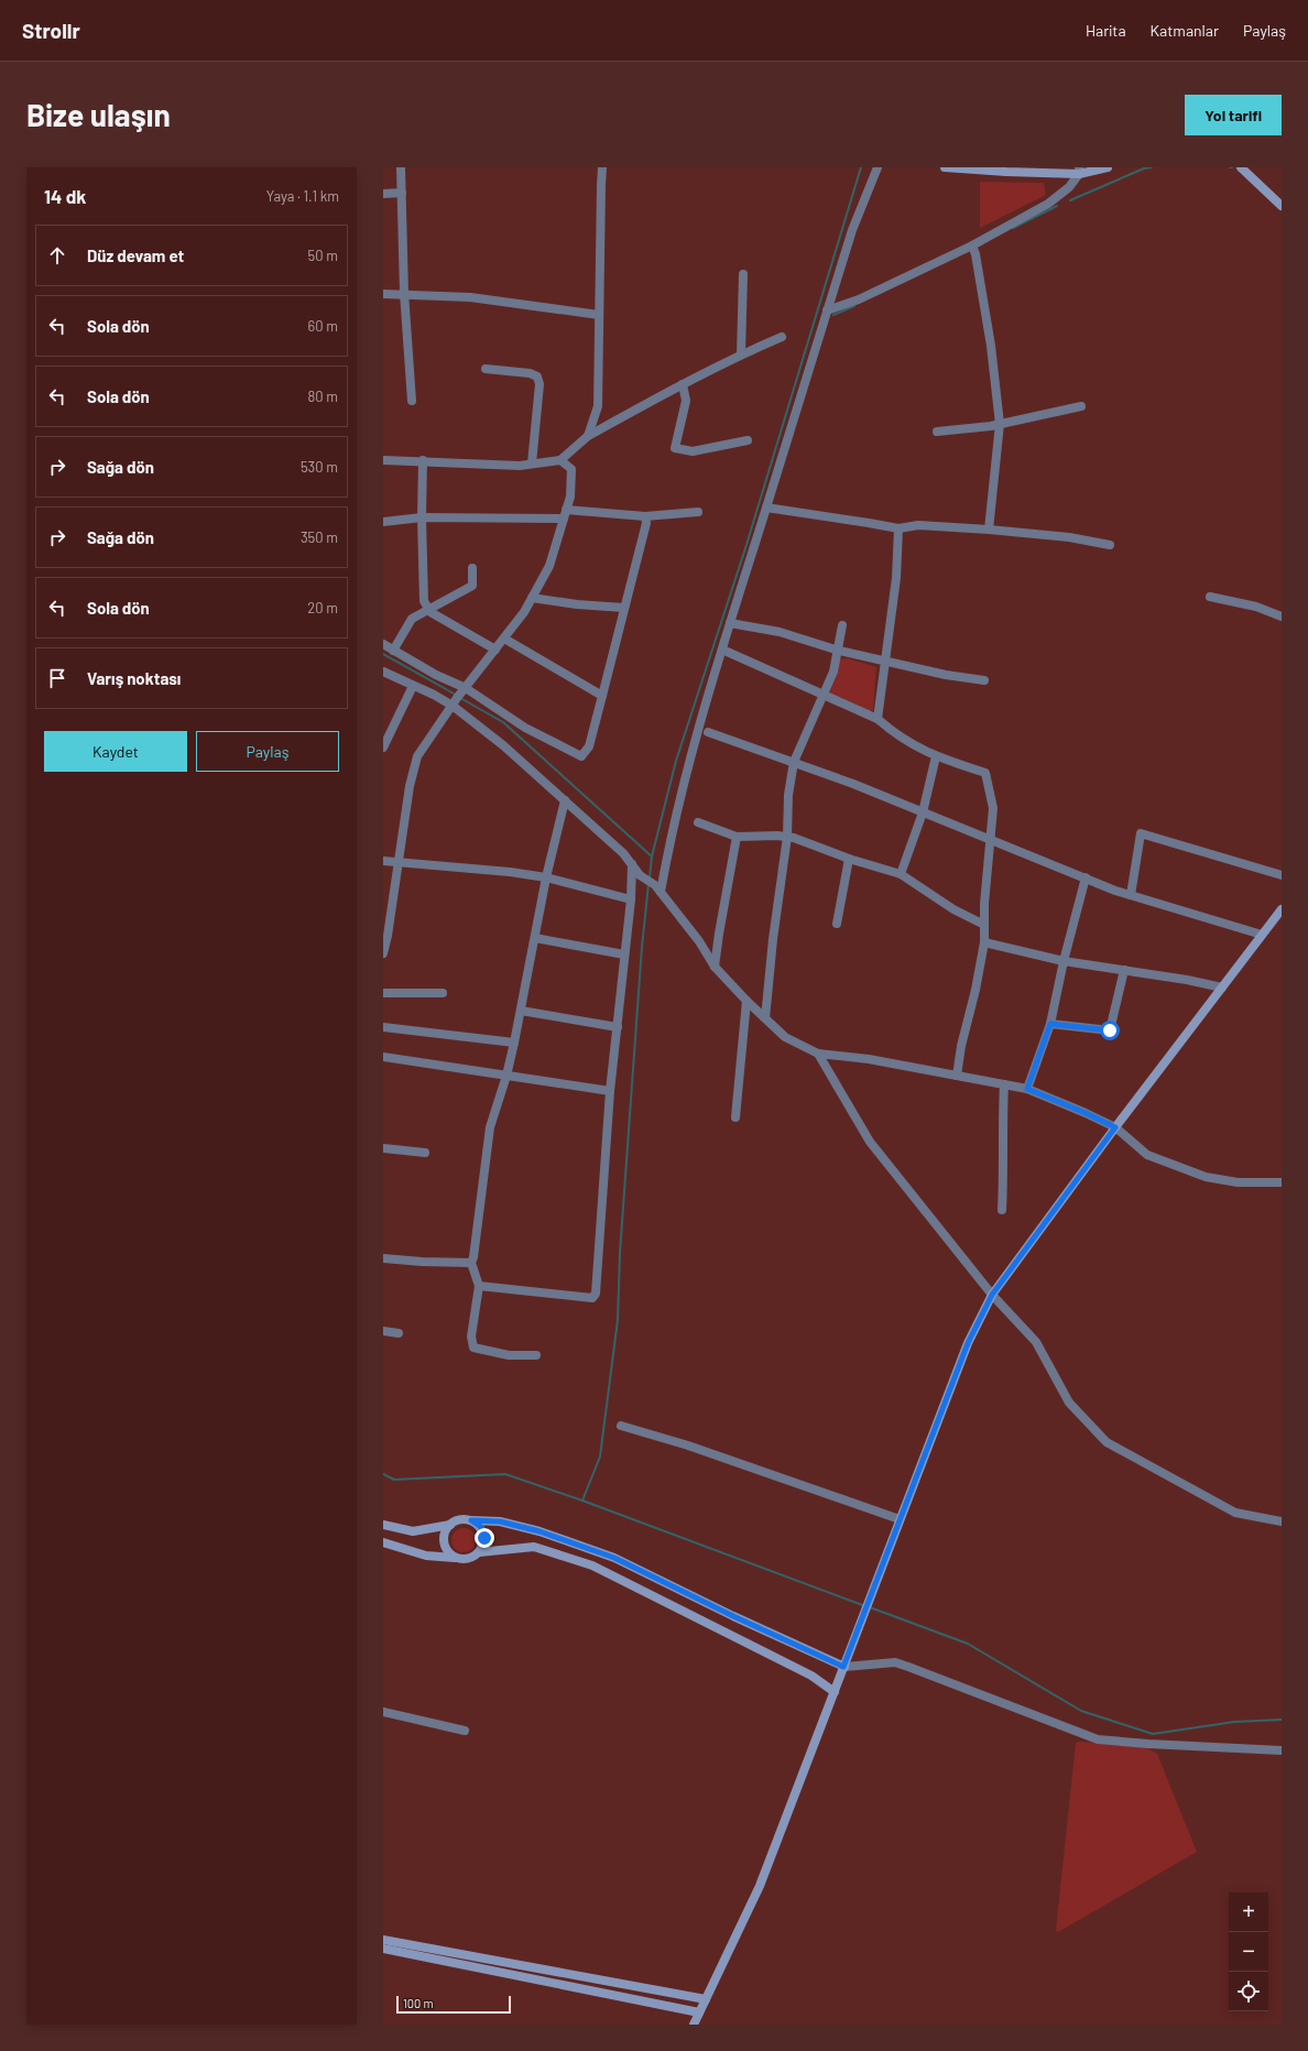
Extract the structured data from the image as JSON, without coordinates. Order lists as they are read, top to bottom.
{
  "scale_bar": "100 m",
  "page": {
    "header": "Strollr",
    "nav": ["Harita", "Katmanlar", "Paylaş"],
    "buttons": [
      "Yol tarifi",
      ["Kaydet", "Paylaş"]
    ],
    "title": "Bize ulaşın",
    "heading": ["14 dk", "Yaya · 1.1 km"],
    "list": [
      ["Düz devam et", "50 m"],
      ["Sola dön", "60 m"],
      ["Sola dön", "80 m"],
      ["Sağa dön", "530 m"],
      ["Sağa dön", "350 m"],
      ["Sola dön", "20 m"],
      "Varış noktası"
    ],
    "map_buttons": ["+", "−"],
    "scale": "100 m"
  }
}
